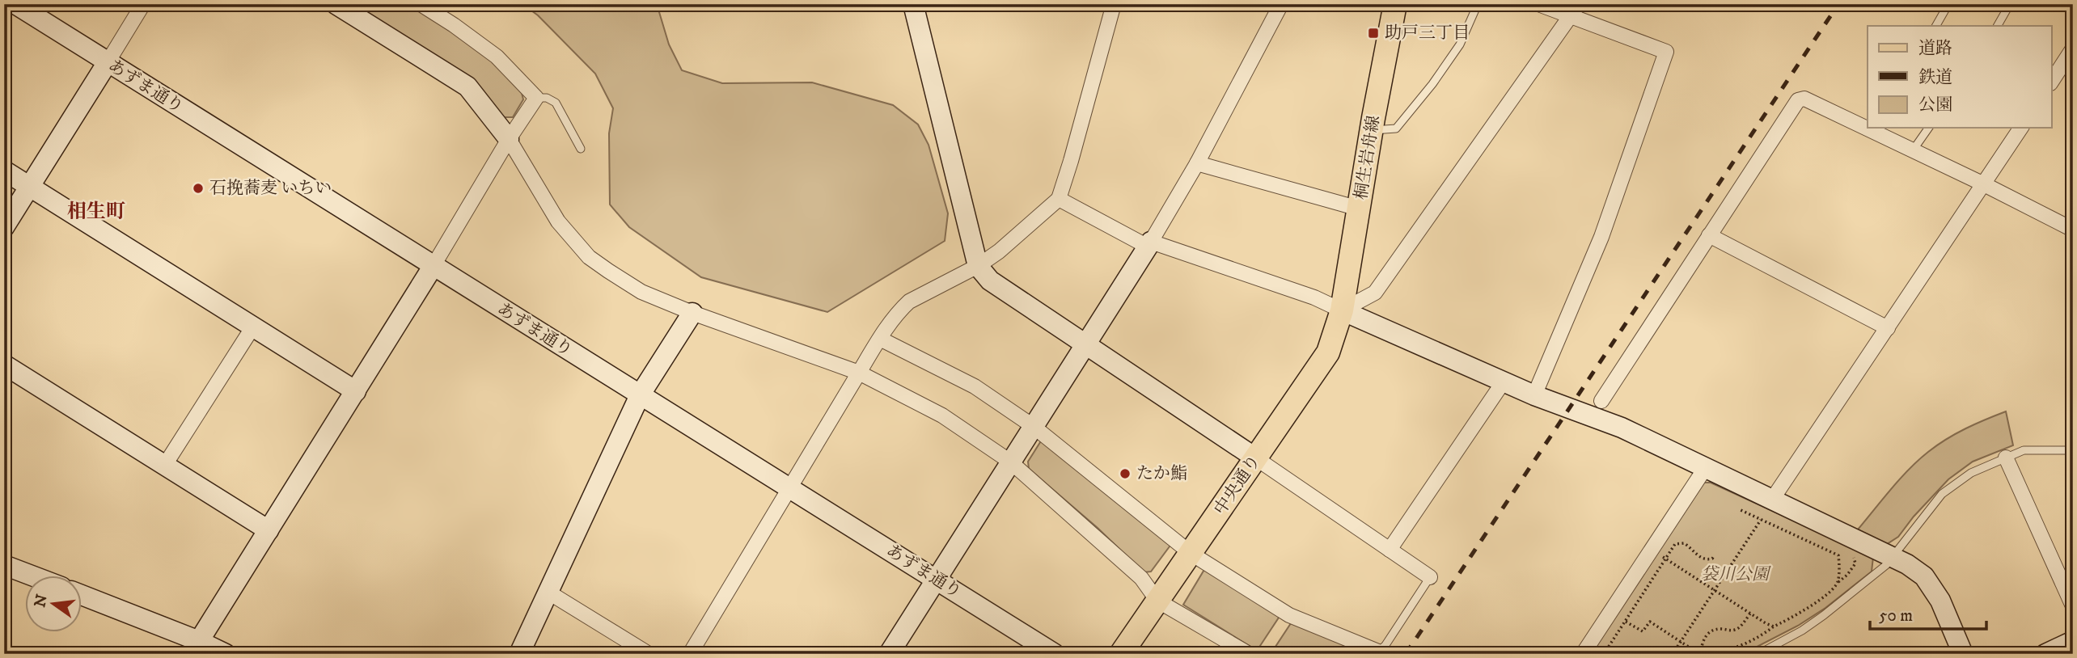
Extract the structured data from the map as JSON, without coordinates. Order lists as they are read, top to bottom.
{
  "streets": {
    "main road": ["桐生岩舟線", "中央通り"],
    "street": ["あずま通り"]
  },
  "crossings": [
    ["桐生岩舟線", "中央通り"]
  ],
  "districts": ["相生町"],
  "parks": ["袋川公園"],
  "places": {
    "transit": ["助戸三丁目"],
    "other": ["石挽蕎麦 いちい", "たか鮨"]
  },
  "legend": ["道路", "鉄道", "公園"],
  "scale_bar": "50 m",
  "north": "left"
}
